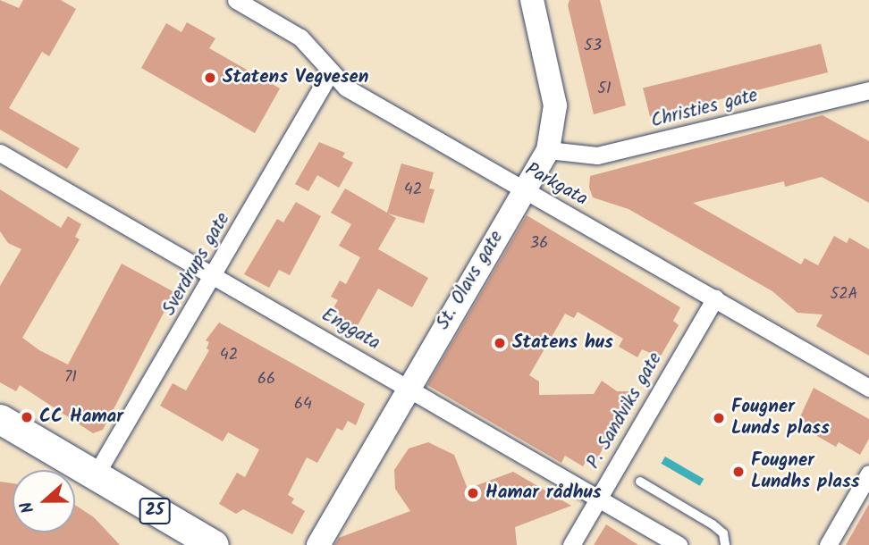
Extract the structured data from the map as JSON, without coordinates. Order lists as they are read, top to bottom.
{
  "streets": {
    "highway": ["25"],
    "main road": ["St. Olavs gate"],
    "street": [
      "Christies gate",
      "Parkgata",
      "Sverdrups gate",
      "Enggata",
      "P. Sandviks gate"
    ]
  },
  "crossings": [
    ["Christies gate", "St. Olavs gate"],
    ["Parkgata", "Sverdrups gate"],
    ["Parkgata", "St. Olavs gate"],
    ["Parkgata", "P. Sandviks gate"],
    ["Sverdrups gate", "Enggata"],
    ["Sverdrups gate", "25"],
    ["St. Olavs gate", "Enggata"],
    ["Enggata", "P. Sandviks gate"]
  ],
  "places": [
    "Statens Vegvesen",
    "Statens hus",
    "CC Hamar",
    "Fougner Lunds plass",
    "Fougner Lundhs plass",
    "Hamar rådhus"
  ],
  "house_numbers": [
    "53",
    "51",
    "42",
    "36",
    "52A",
    "42",
    "71",
    "66",
    "64"
  ],
  "north": "left"
}
